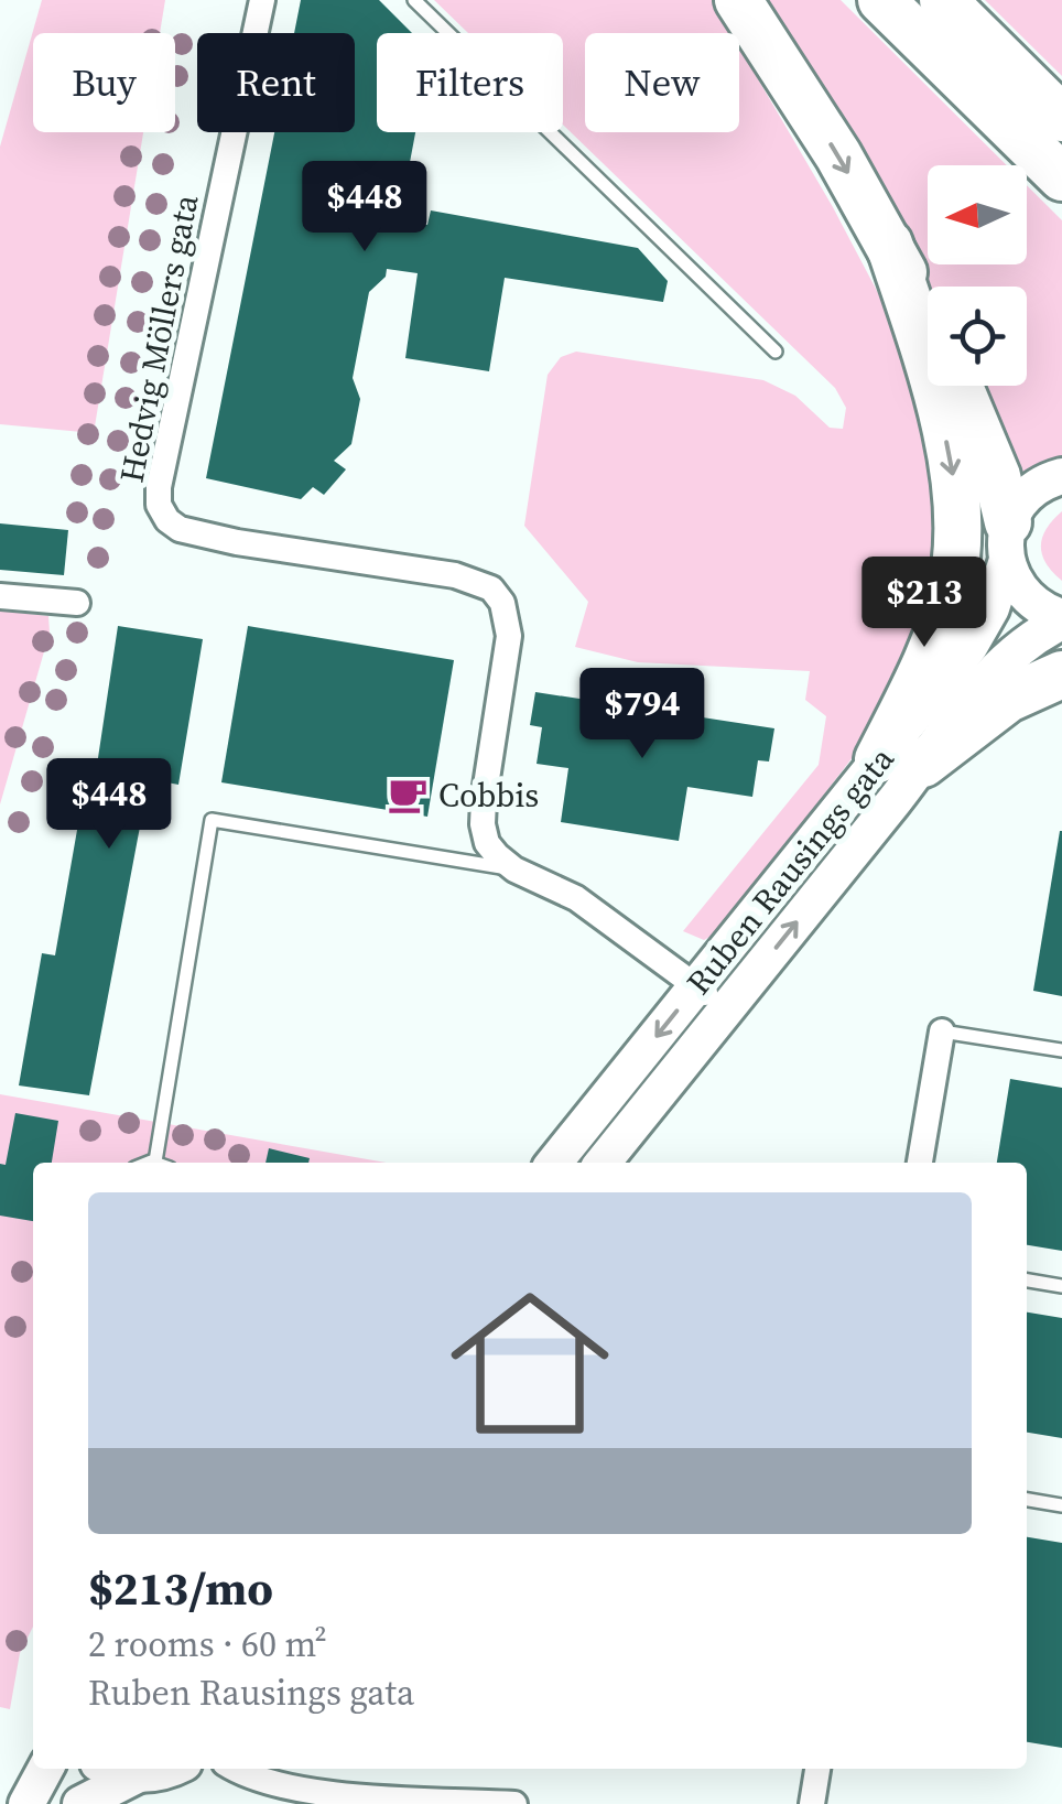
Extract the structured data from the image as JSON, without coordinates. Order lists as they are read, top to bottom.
{
  "streets": {
    "main road": ["Ruben Rausings gata"],
    "street": ["Hedvig Möllers gata"]
  },
  "crossings": [
    ["Hedvig Möllers gata", "Ruben Rausings gata"]
  ],
  "places": {
    "cafe": ["Cobbis"]
  },
  "north": "left",
  "page": {
    "chip": [
      "Buy",
      "Rent",
      "Filters",
      "New"
    ],
    "price": [
      "$448",
      "$213",
      "$794",
      "$448"
    ],
    "list": [
      {
        "name": "$213/mo",
        "note": "2 rooms · 60 m² · Ruben Rausings gata"
      }
    ]
  }
}
